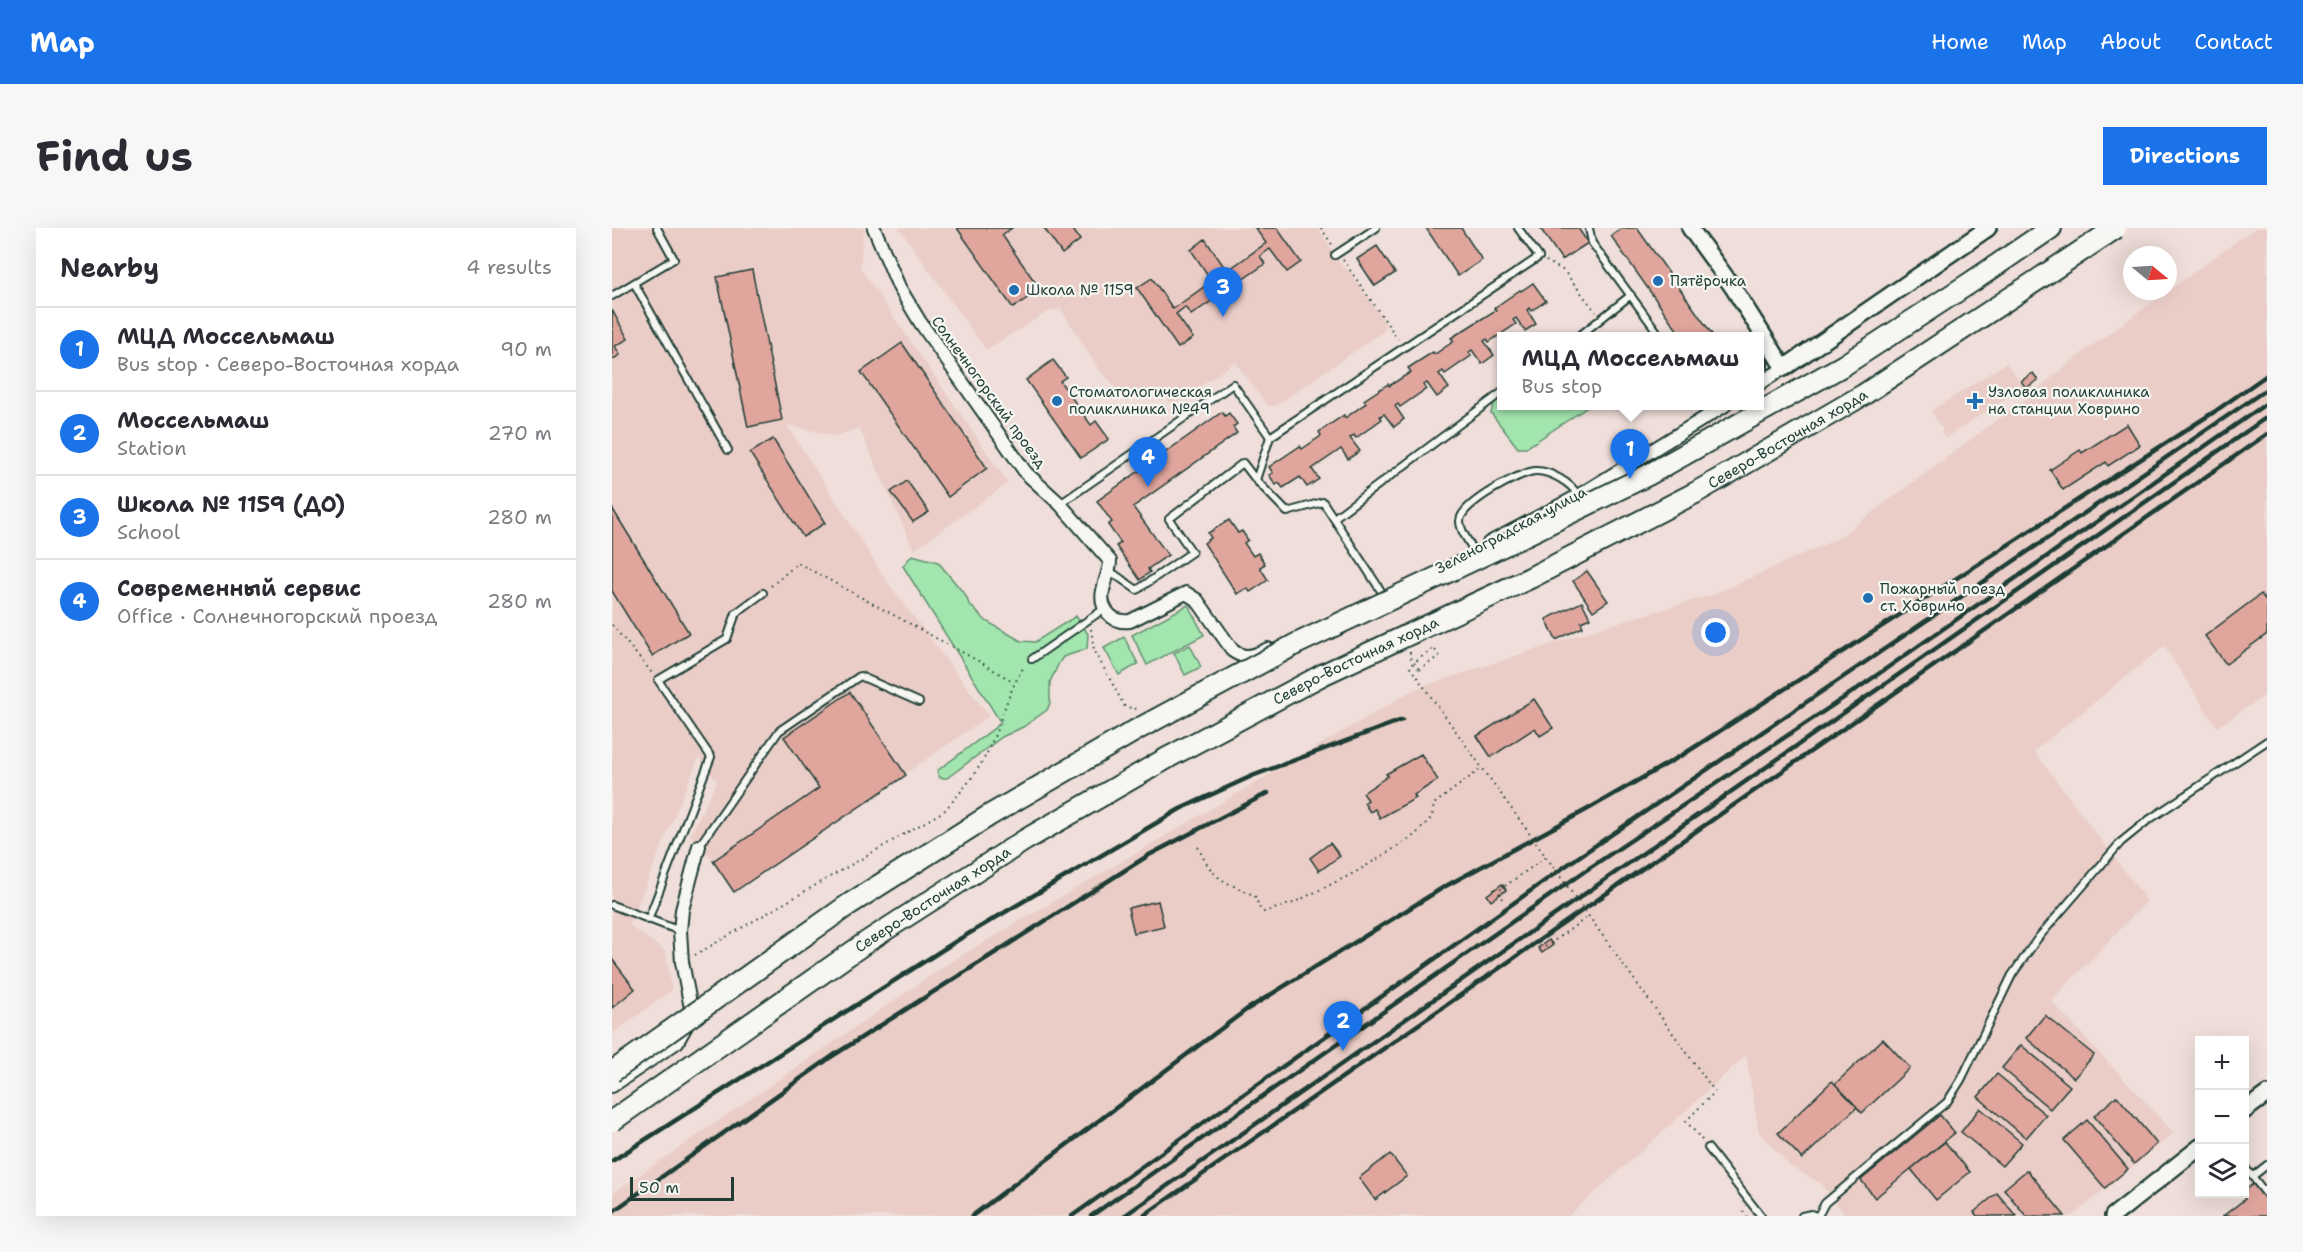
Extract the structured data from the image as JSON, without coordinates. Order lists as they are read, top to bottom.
{
  "streets": {
    "main road": ["Северо-Восточная хорда"],
    "street": ["Солнечногорский проезд", "Зеленоградская улица"]
  },
  "places": {
    "other": [
      "Пятёрочка",
      "Школа № 1159",
      "Стоматологическая поликлиника №49",
      "Пожарный поезд ст. Ховрино"
    ],
    "health": ["Узловая поликлиника на станции Ховрино"]
  },
  "scale_bar": "50 m",
  "north": "right",
  "page": {
    "header": "Map",
    "nav": [
      "Home",
      "Map",
      "About",
      "Contact"
    ],
    "buttons": "Directions",
    "title": "Find us",
    "heading": ["Nearby", "4 results"],
    "pins": [
      "3",
      "1",
      "4",
      "2"
    ],
    "list": [
      {
        "mark": "1",
        "name": "МЦД Моссельмаш",
        "note": "Bus stop · Северо-Восточная хорда",
        "value": "90 m"
      },
      {
        "mark": "2",
        "name": "Моссельмаш",
        "note": "Station",
        "value": "270 m"
      },
      {
        "mark": "3",
        "name": "Школа № 1159 (ДО)",
        "note": "School",
        "value": "280 m"
      },
      {
        "mark": "4",
        "name": "Современный сервис",
        "note": "Office · Солнечногорский проезд",
        "value": "280 m"
      }
    ],
    "popup": ["МЦД Моссельмаш", "Bus stop"],
    "map_buttons": ["+", "−"],
    "scale": "50 m"
  }
}
